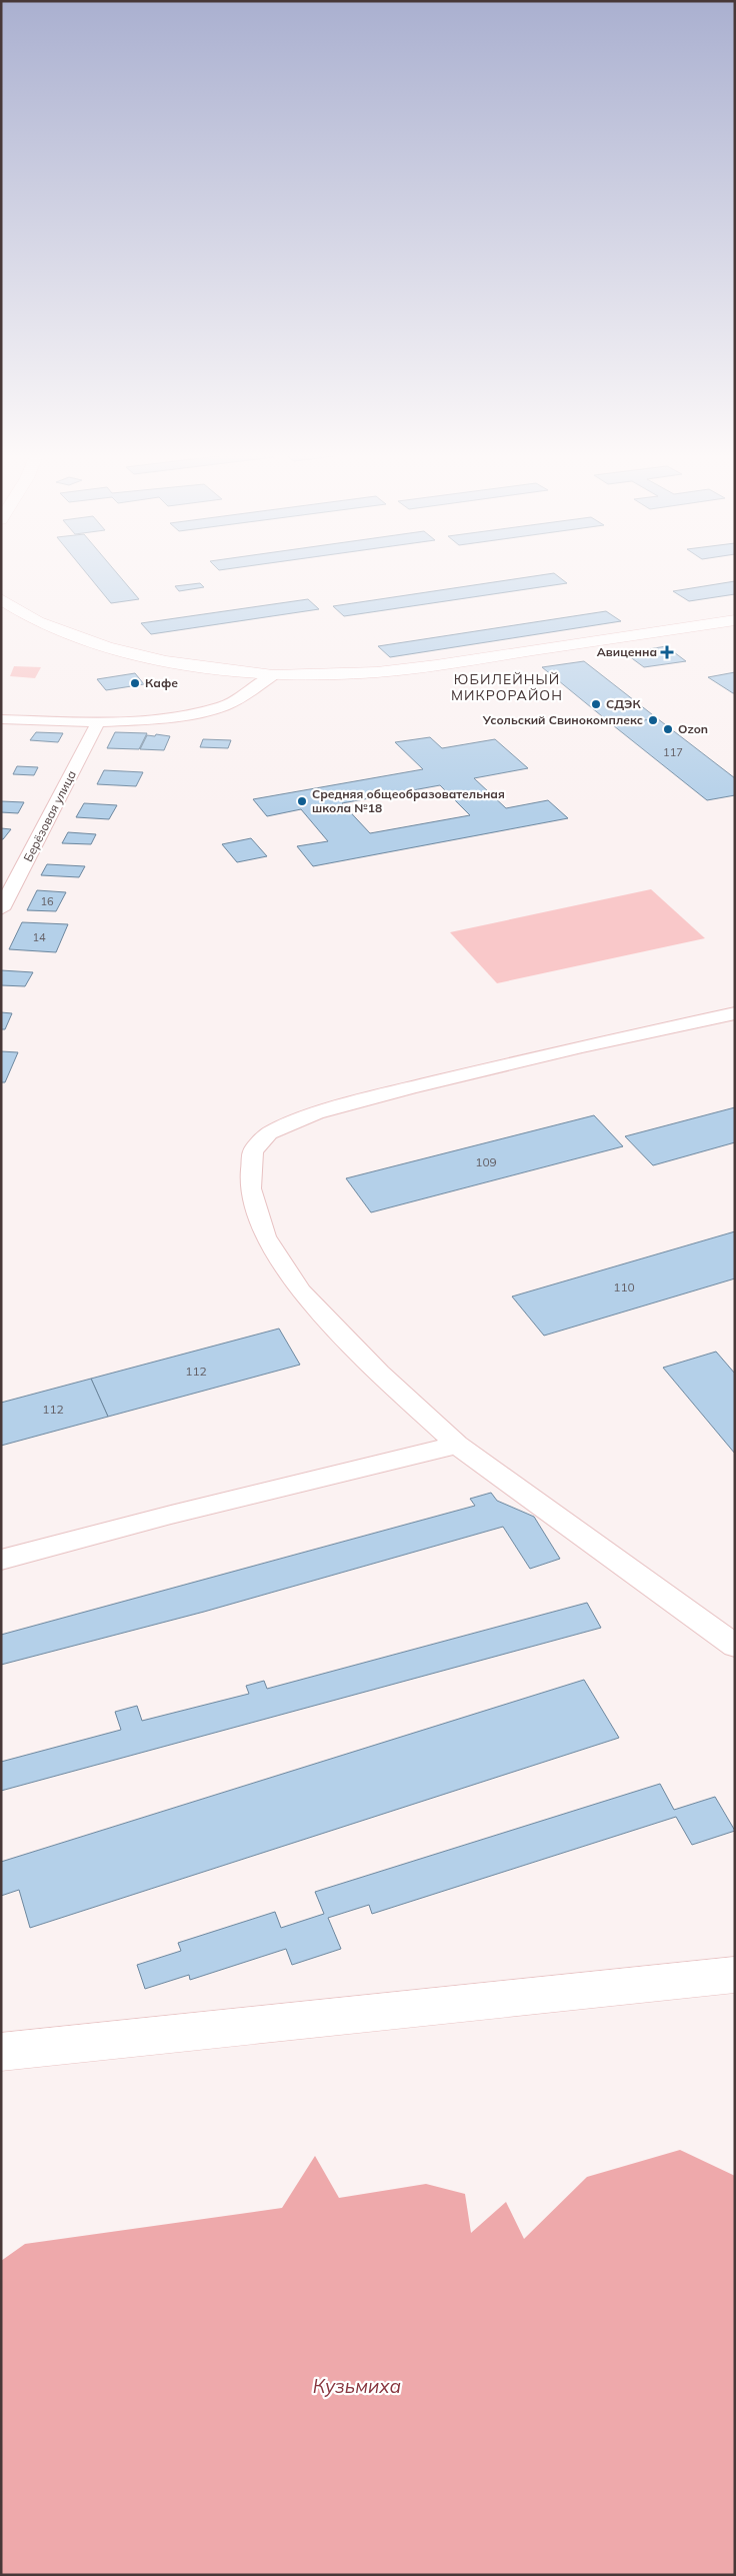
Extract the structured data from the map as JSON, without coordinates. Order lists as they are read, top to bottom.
{
  "streets": {
    "street": ["Берёзовая улица"]
  },
  "districts": ["ЮБИЛЕЙНЫЙ МИКРОРАЙОН"],
  "water": ["Кузьмиха"],
  "places": {
    "health": ["Авиценна"],
    "other": [
      "Кафе",
      "СДЭК",
      "Усольский Свинокомплекс",
      "Ozon",
      "Средняя общеобразовательная школа №18"
    ]
  },
  "house_numbers": [
    "117",
    "16",
    "14",
    "109",
    "110",
    "112",
    "112"
  ]
}
